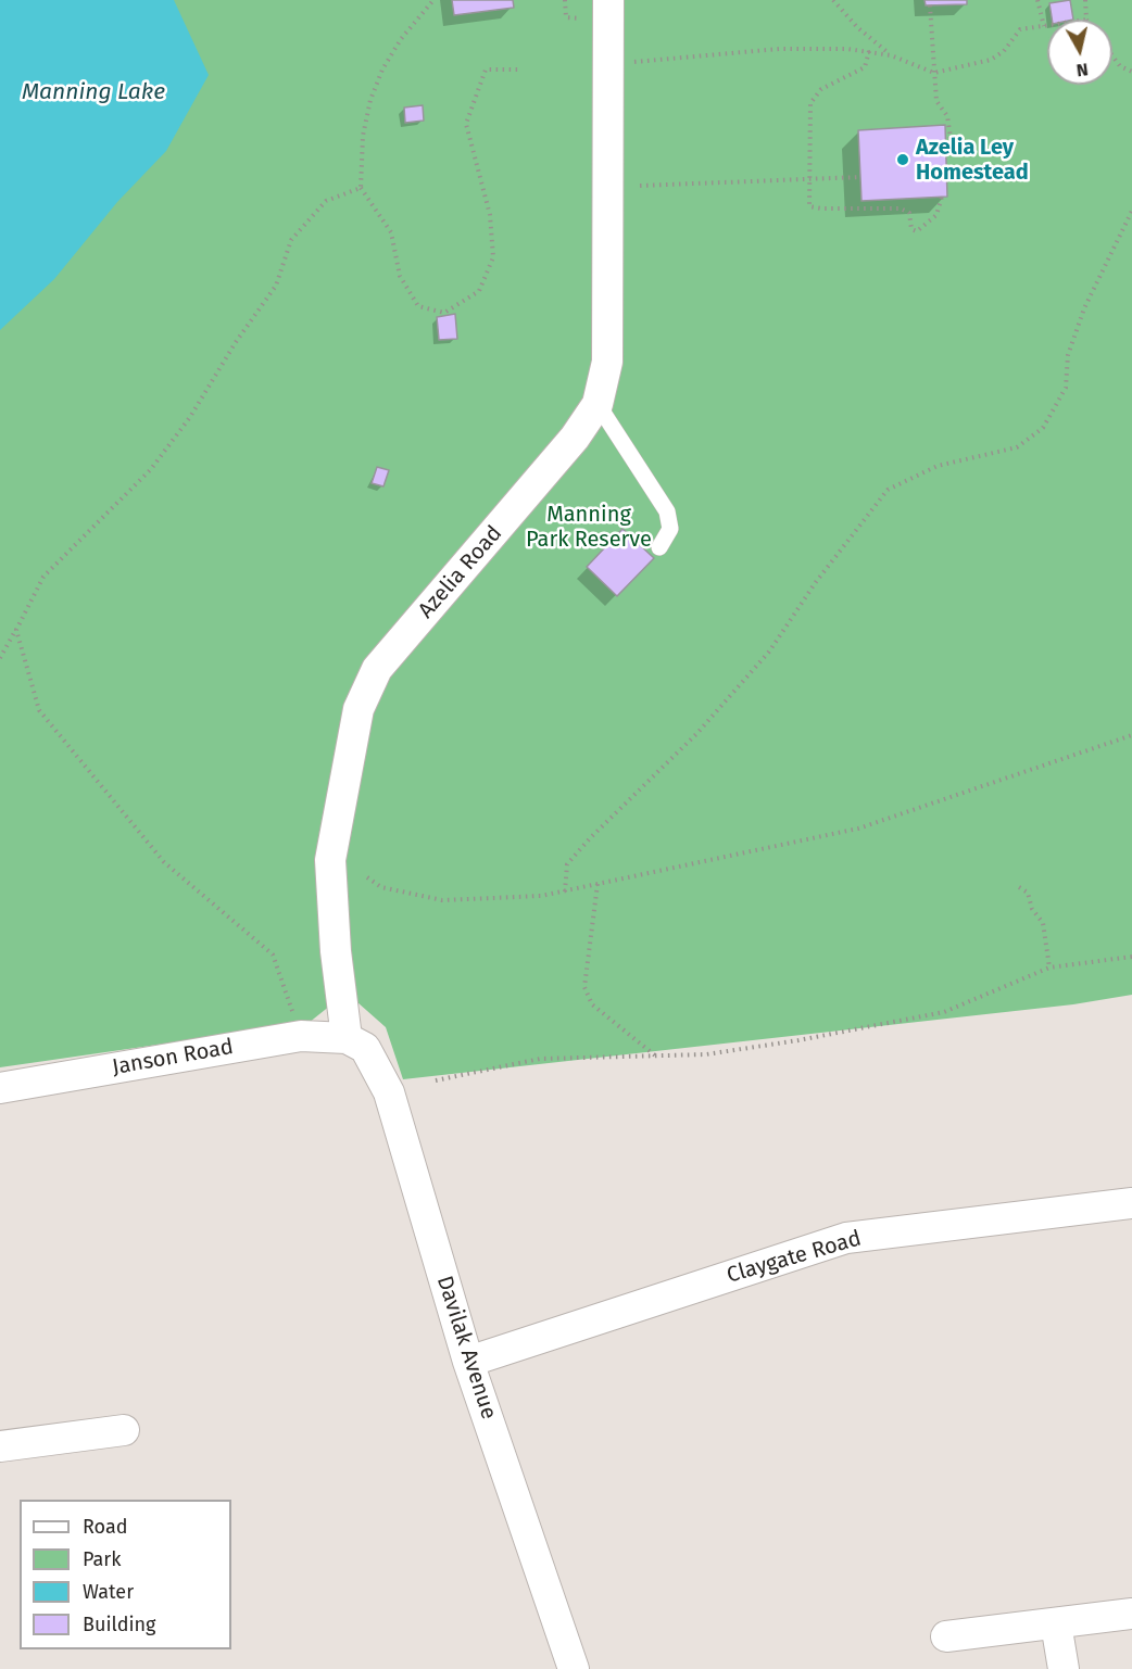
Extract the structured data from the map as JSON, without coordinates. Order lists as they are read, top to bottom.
{
  "streets": {
    "street": [
      "Azelia Road",
      "Janson Road",
      "Claygate Road",
      "Davilak Avenue"
    ]
  },
  "crossings": [
    ["Azelia Road", "Janson Road"],
    ["Azelia Road", "Davilak Avenue"],
    ["Janson Road", "Davilak Avenue"],
    ["Claygate Road", "Davilak Avenue"]
  ],
  "water": ["Manning Lake"],
  "parks": ["Manning Park Reserve"],
  "places": ["Azelia Ley Homestead"],
  "legend": [
    "Road",
    "Park",
    "Water",
    "Building"
  ],
  "north": "bottom"
}
